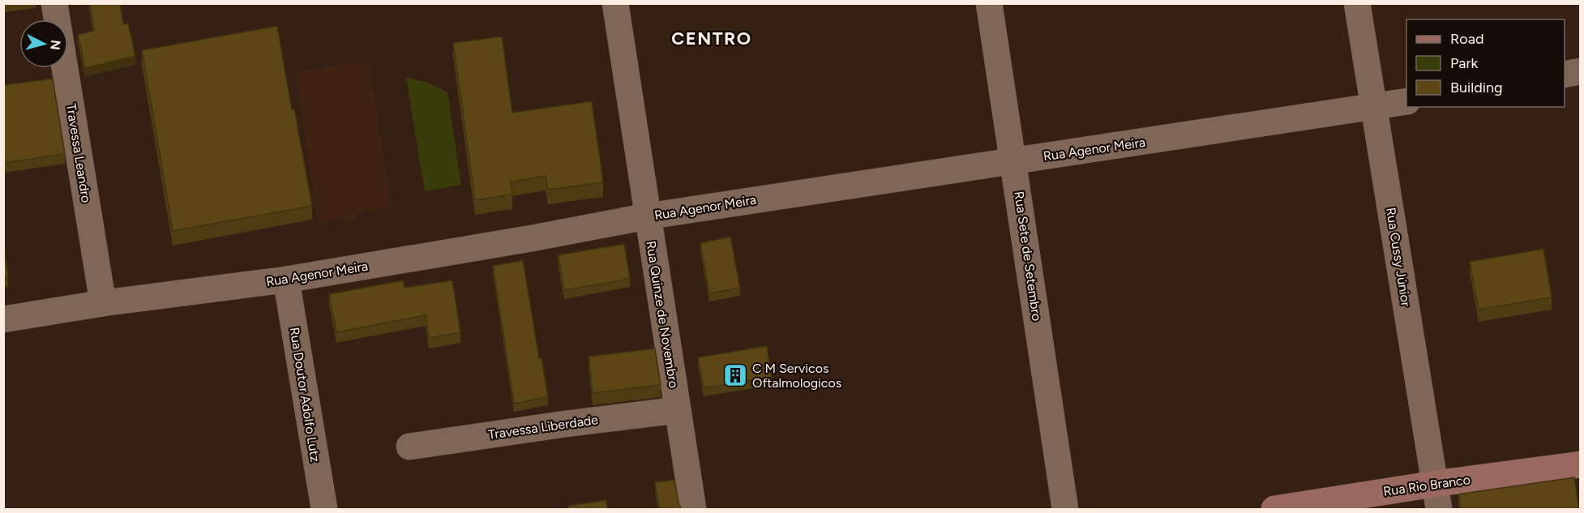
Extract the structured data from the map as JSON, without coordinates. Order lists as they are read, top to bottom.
{
  "streets": {
    "street": [
      "Rua Agenor Meira",
      "Travessa Leandro",
      "Rua Sete de Setembro",
      "Rua Cussy Júnior",
      "Rua Quinze de Novembro",
      "Rua Doutor Adolfo Lutz",
      "Travessa Liberdade",
      "Rua Rio Branco"
    ]
  },
  "crossings": [
    ["Rua Agenor Meira", "Travessa Leandro"],
    ["Rua Agenor Meira", "Rua Sete de Setembro"],
    ["Rua Agenor Meira", "Rua Cussy Júnior"],
    ["Rua Agenor Meira", "Rua Quinze de Novembro"],
    ["Rua Agenor Meira", "Rua Doutor Adolfo Lutz"],
    ["Rua Cussy Júnior", "Rua Rio Branco"],
    ["Rua Quinze de Novembro", "Travessa Liberdade"]
  ],
  "districts": ["CENTRO"],
  "places": {
    "building": ["C M Servicos Oftalmologicos"]
  },
  "legend": ["Road", "Park", "Building"],
  "north": "right"
}
